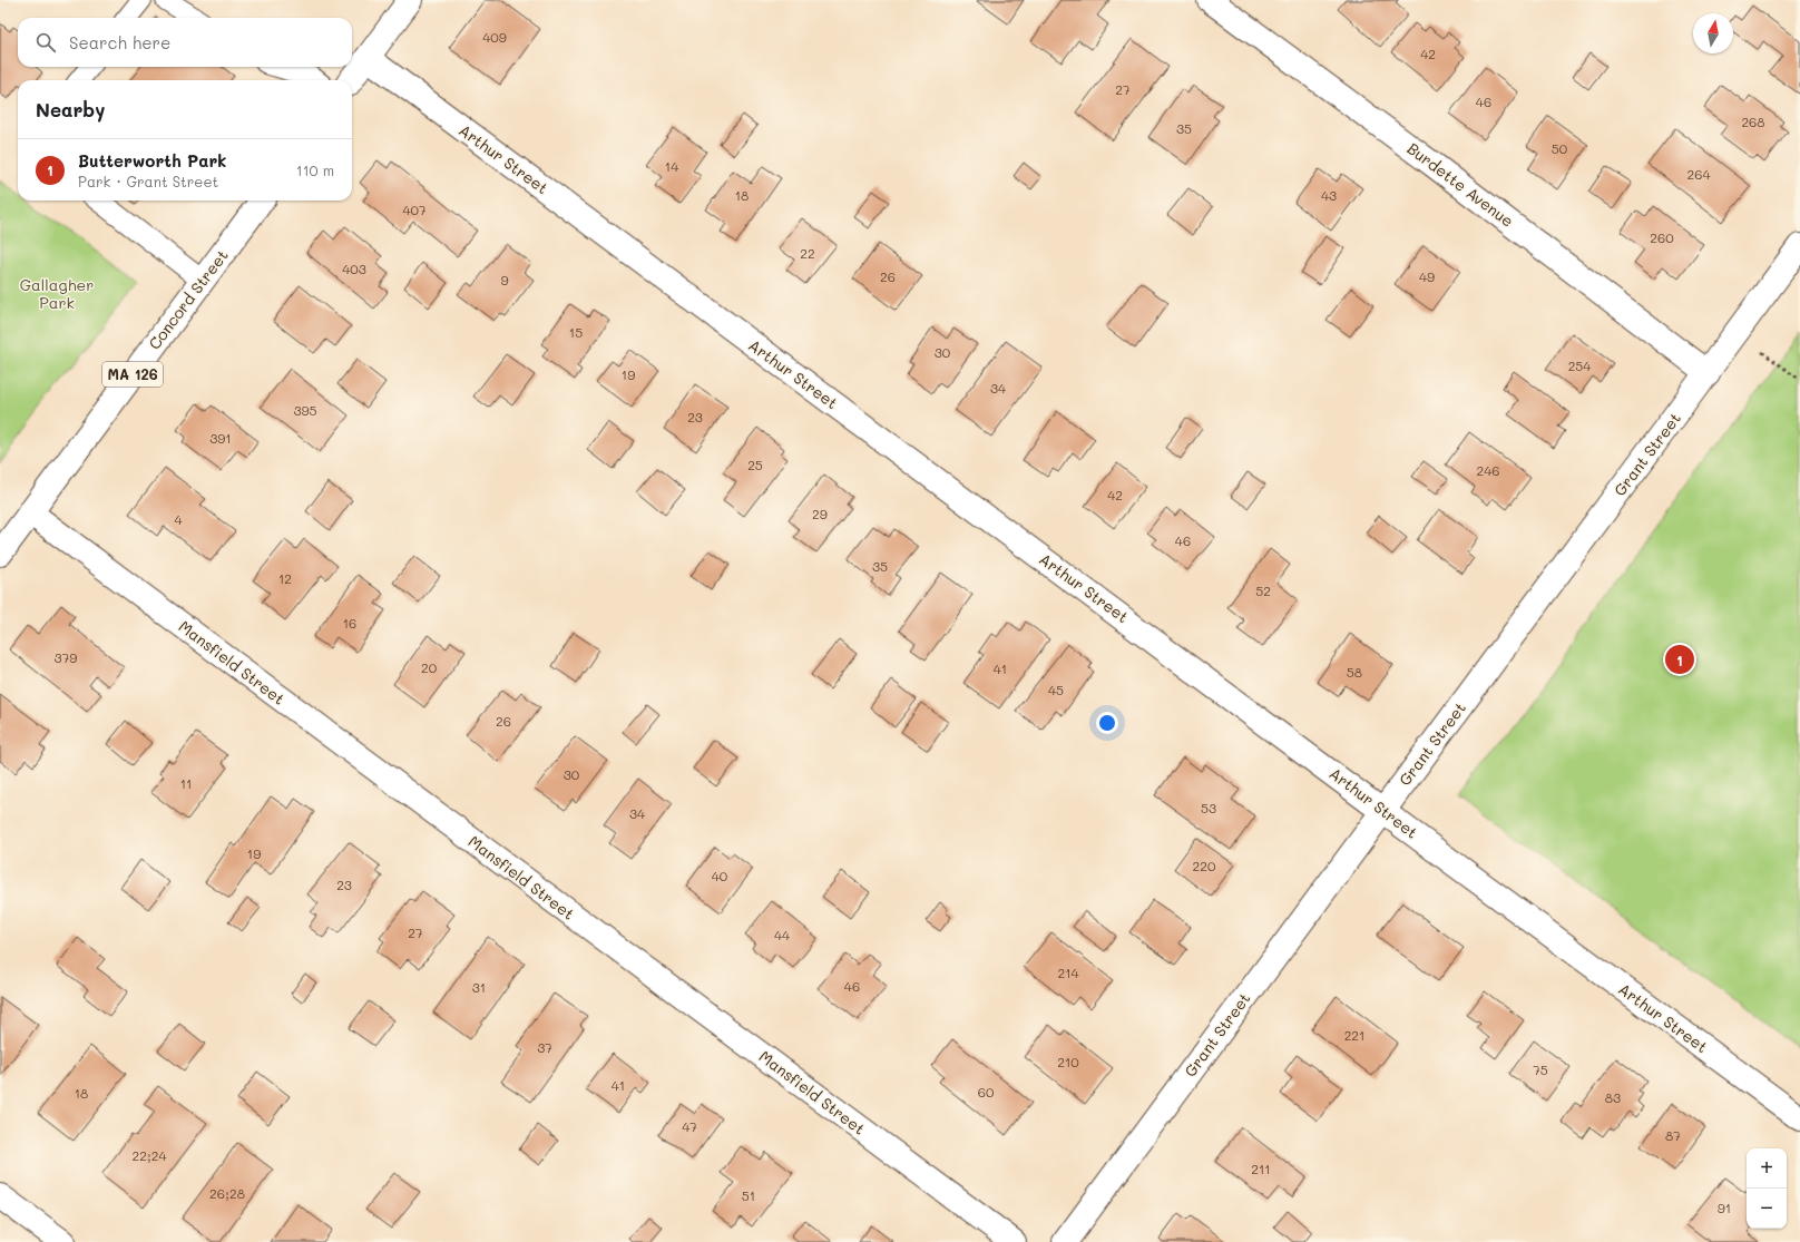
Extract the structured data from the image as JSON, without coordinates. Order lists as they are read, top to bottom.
{
  "streets": {
    "street": [
      "Arthur Street",
      "Burdette Avenue",
      "Concord Street",
      "MA 126",
      "Grant Street",
      "Mansfield Street"
    ]
  },
  "crossings": [
    ["Arthur Street", "Grant Street"],
    ["Burdette Avenue", "Grant Street"],
    ["Concord Street", "Mansfield Street"]
  ],
  "parks": ["Gallagher Park"],
  "house_numbers": [
    "409",
    "42",
    "27",
    "46",
    "268",
    "35",
    "50",
    "14",
    "264",
    "18",
    "43",
    "407",
    "260",
    "22",
    "403",
    "26",
    "49",
    "9",
    "15",
    "30",
    "254",
    "19",
    "34",
    "395",
    "23",
    "391",
    "25",
    "246",
    "42",
    "29",
    "4",
    "46",
    "35",
    "12",
    "52",
    "16",
    "379",
    "20",
    "41",
    "58",
    "45",
    "26",
    "30",
    "11",
    "53",
    "34",
    "19",
    "220",
    "40",
    "23",
    "27",
    "44",
    "214",
    "46",
    "31",
    "221",
    "37",
    "210",
    "75",
    "41",
    "60",
    "18",
    "83",
    "47",
    "87",
    "22;24",
    "211",
    "26;28",
    "51",
    "91"
  ],
  "north": "top",
  "page": {
    "search": "Search here",
    "heading": "Nearby",
    "list": [
      {
        "mark": "1",
        "name": "Butterworth Park",
        "note": "Park · Grant Street",
        "value": "110 m"
      }
    ],
    "pins": "1",
    "map_buttons": ["+", "−"]
  }
}
